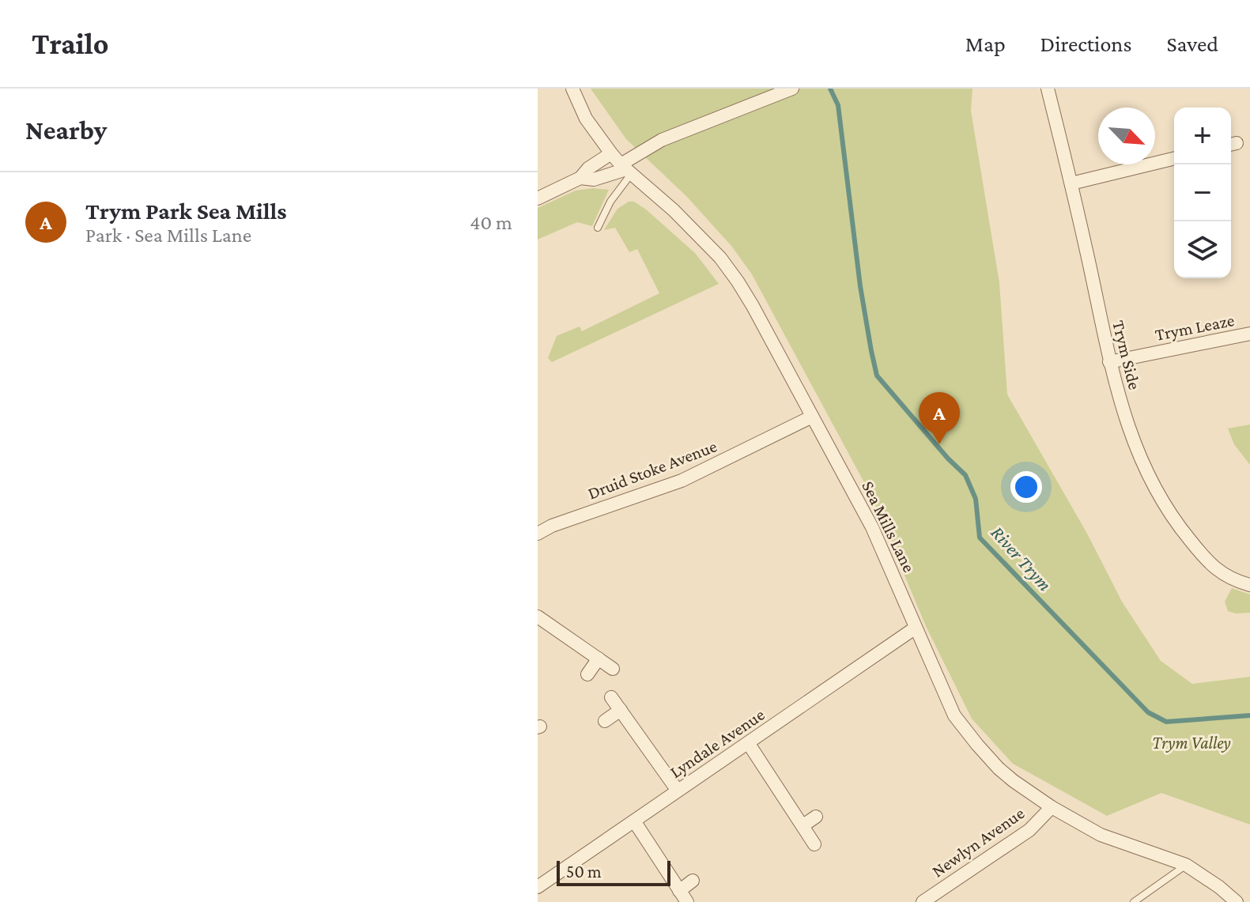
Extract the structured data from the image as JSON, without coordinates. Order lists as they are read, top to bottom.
{
  "streets": {
    "street": [
      "Trym Leaze",
      "Trym Side",
      "Druid Stoke Avenue",
      "Sea Mills Lane",
      "Lyndale Avenue",
      "Newlyn Avenue"
    ]
  },
  "crossings": [
    ["Trym Leaze", "Trym Side"],
    ["Druid Stoke Avenue", "Sea Mills Lane"],
    ["Sea Mills Lane", "Lyndale Avenue"],
    ["Sea Mills Lane", "Newlyn Avenue"]
  ],
  "water": ["River Trym"],
  "parks": ["Trym Valley"],
  "scale_bar": "50 m",
  "north": "bottom right",
  "page": {
    "header": "Trailo",
    "nav": ["Map", "Directions", "Saved"],
    "heading": "Nearby",
    "map_buttons": ["+", "−"],
    "list": [
      {
        "mark": "A",
        "name": "Trym Park Sea Mills",
        "note": "Park · Sea Mills Lane",
        "value": "40 m"
      }
    ],
    "pins": "A",
    "scale": "50 m"
  }
}
